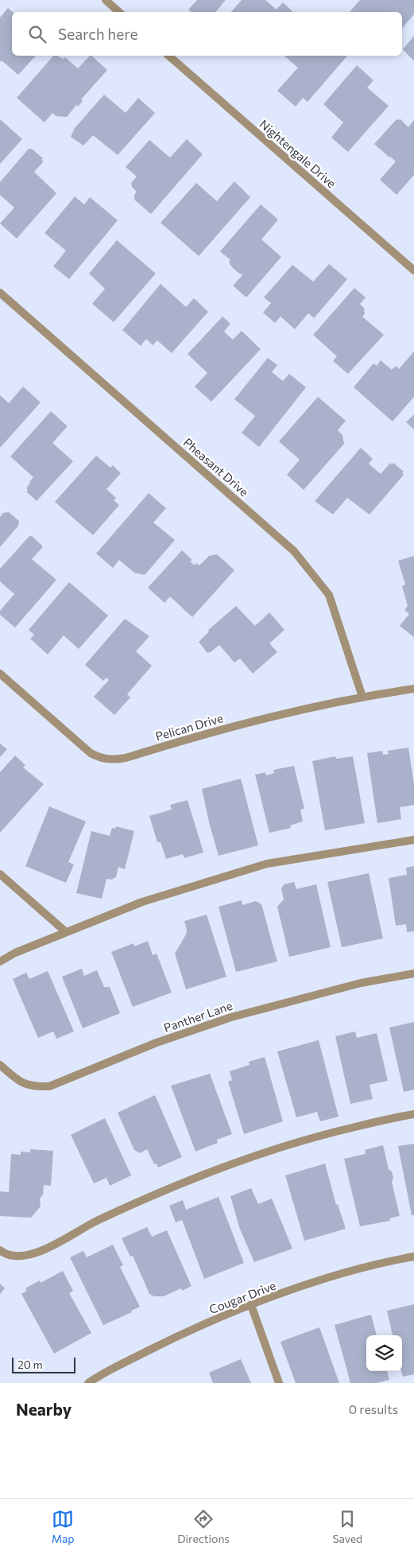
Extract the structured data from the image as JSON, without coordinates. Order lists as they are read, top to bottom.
{
  "streets": {
    "street": [
      "Nightengale Drive",
      "Pheasant Drive",
      "Pelican Drive",
      "Panther Lane",
      "Cougar Drive"
    ]
  },
  "crossings": [
    ["Pheasant Drive", "Pelican Drive"]
  ],
  "scale_bar": "20 m",
  "page": {
    "search": "Search here",
    "scale": "20 m",
    "heading": ["Nearby", "0 results"],
    "nav": ["Map", "Directions", "Saved"]
  }
}
